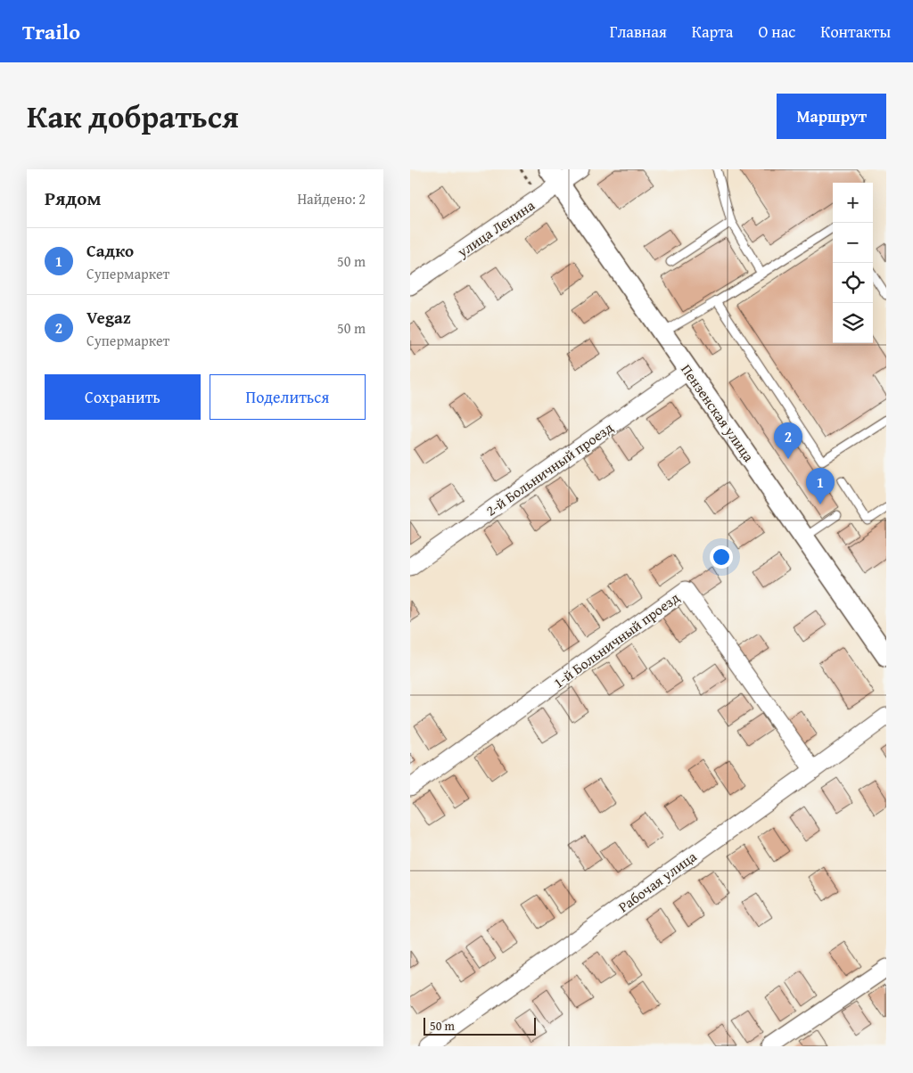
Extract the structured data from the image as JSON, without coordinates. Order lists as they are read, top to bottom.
{
  "streets": {
    "street": [
      "улица Ленина",
      "Пензенская улица",
      "2-й Больничный проезд",
      "1-й Больничный проезд",
      "Рабочая улица"
    ]
  },
  "crossings": [
    ["улица Ленина", "Пензенская улица"],
    ["Пензенская улица", "2-й Больничный проезд"],
    ["1-й Больничный проезд", "Рабочая улица"]
  ],
  "scale_bar": "50 m",
  "page": {
    "header": "Trailo",
    "nav": [
      "Главная",
      "Карта",
      "О нас",
      "Контакты"
    ],
    "title": "Как добраться",
    "buttons": [
      "Маршрут",
      ["Сохранить", "Поделиться"]
    ],
    "heading": ["Рядом", "Найдено: 2"],
    "map_buttons": ["+", "−"],
    "list": [
      {
        "mark": "1",
        "name": "Садко",
        "note": "Супермаркет",
        "value": "50 m"
      },
      {
        "mark": "2",
        "name": "Vegaz",
        "note": "Супермаркет",
        "value": "50 m"
      }
    ],
    "pins": ["2", "1"],
    "scale": "50 m"
  }
}
